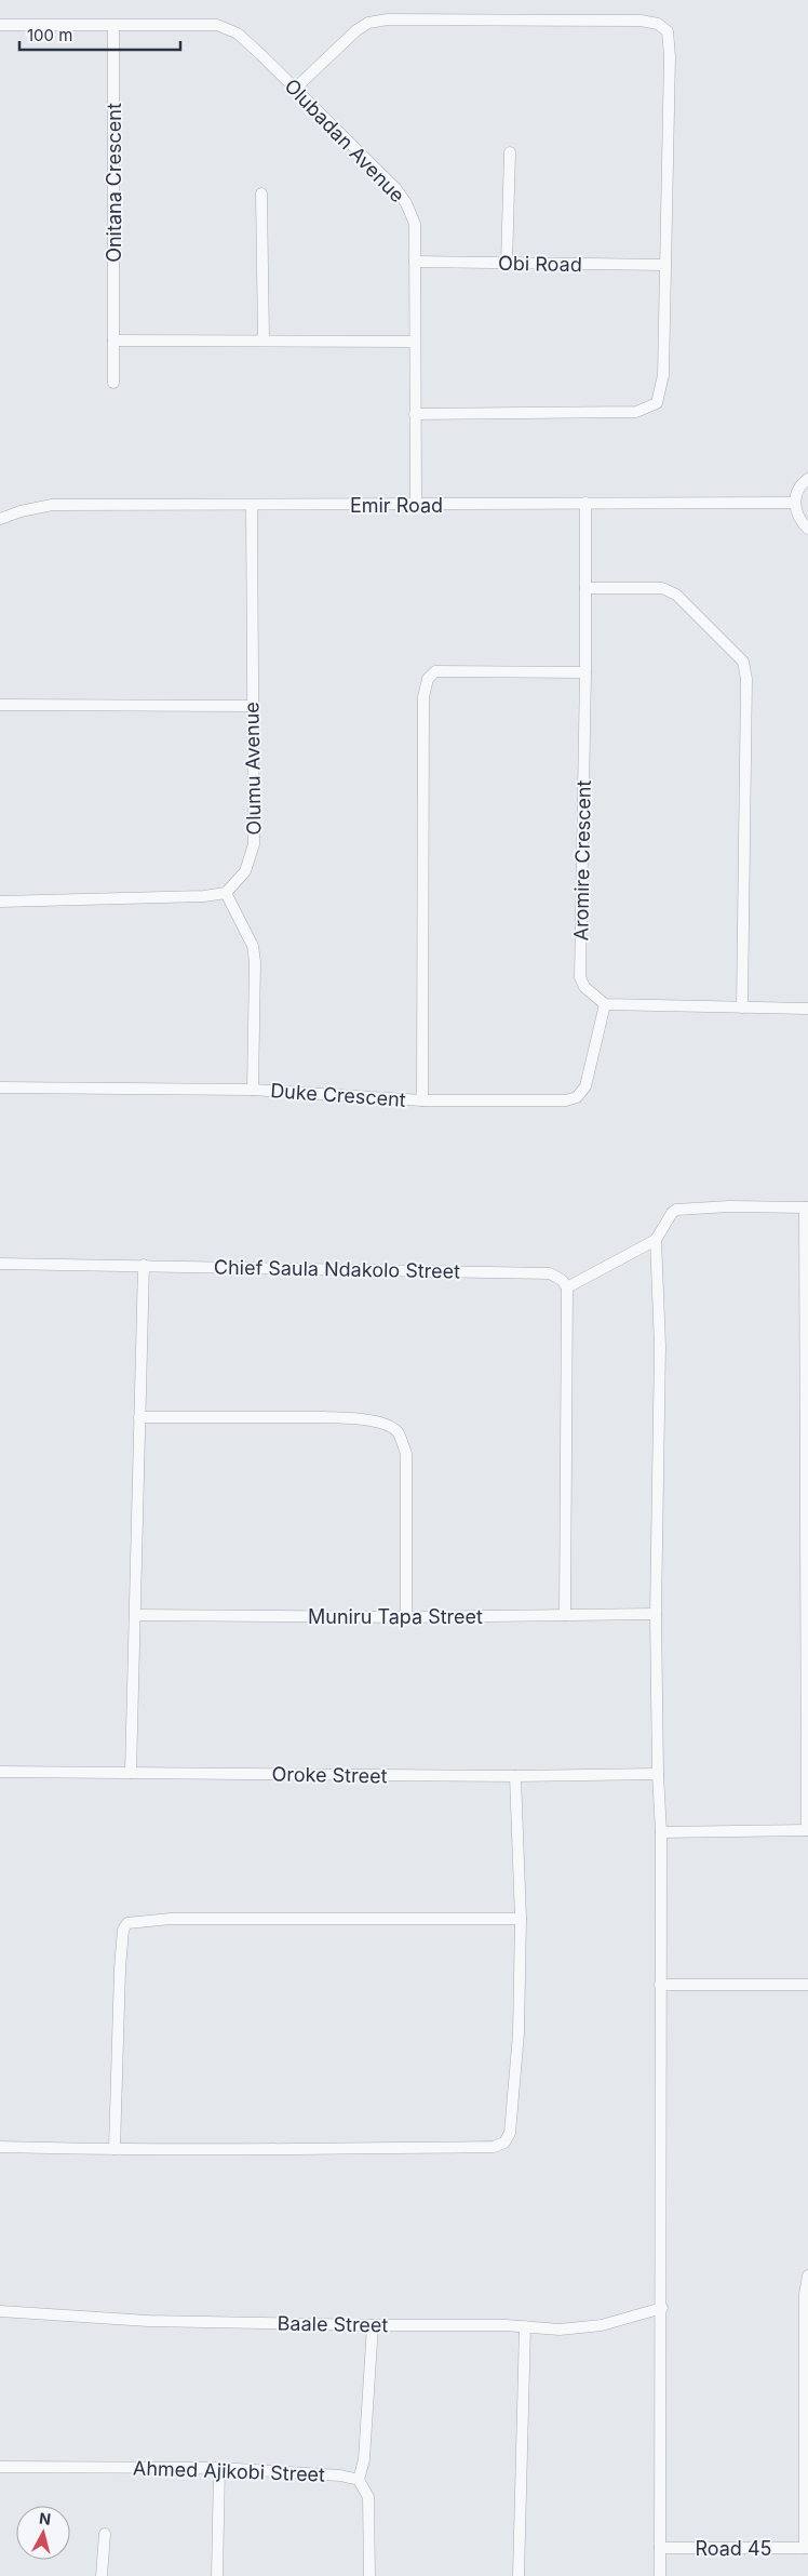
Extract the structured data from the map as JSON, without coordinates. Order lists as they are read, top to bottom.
{
  "streets": {
    "street": [
      "Olubadan Avenue",
      "Onitana Crescent",
      "Obi Road",
      "Emir Road",
      "Olumu Avenue",
      "Aromire Crescent",
      "Duke Crescent",
      "Chief Saula Ndakolo Street",
      "Muniru Tapa Street",
      "Oroke Street",
      "Baale Street",
      "Ahmed Ajikobi Street",
      "Road 45"
    ]
  },
  "crossings": [
    ["Olubadan Avenue", "Onitana Crescent"],
    ["Olubadan Avenue", "Obi Road"],
    ["Olubadan Avenue", "Emir Road"],
    ["Emir Road", "Olumu Avenue"],
    ["Emir Road", "Aromire Crescent"],
    ["Aromire Crescent", "Duke Crescent"]
  ],
  "scale_bar": "100 m",
  "north": "top"
}
